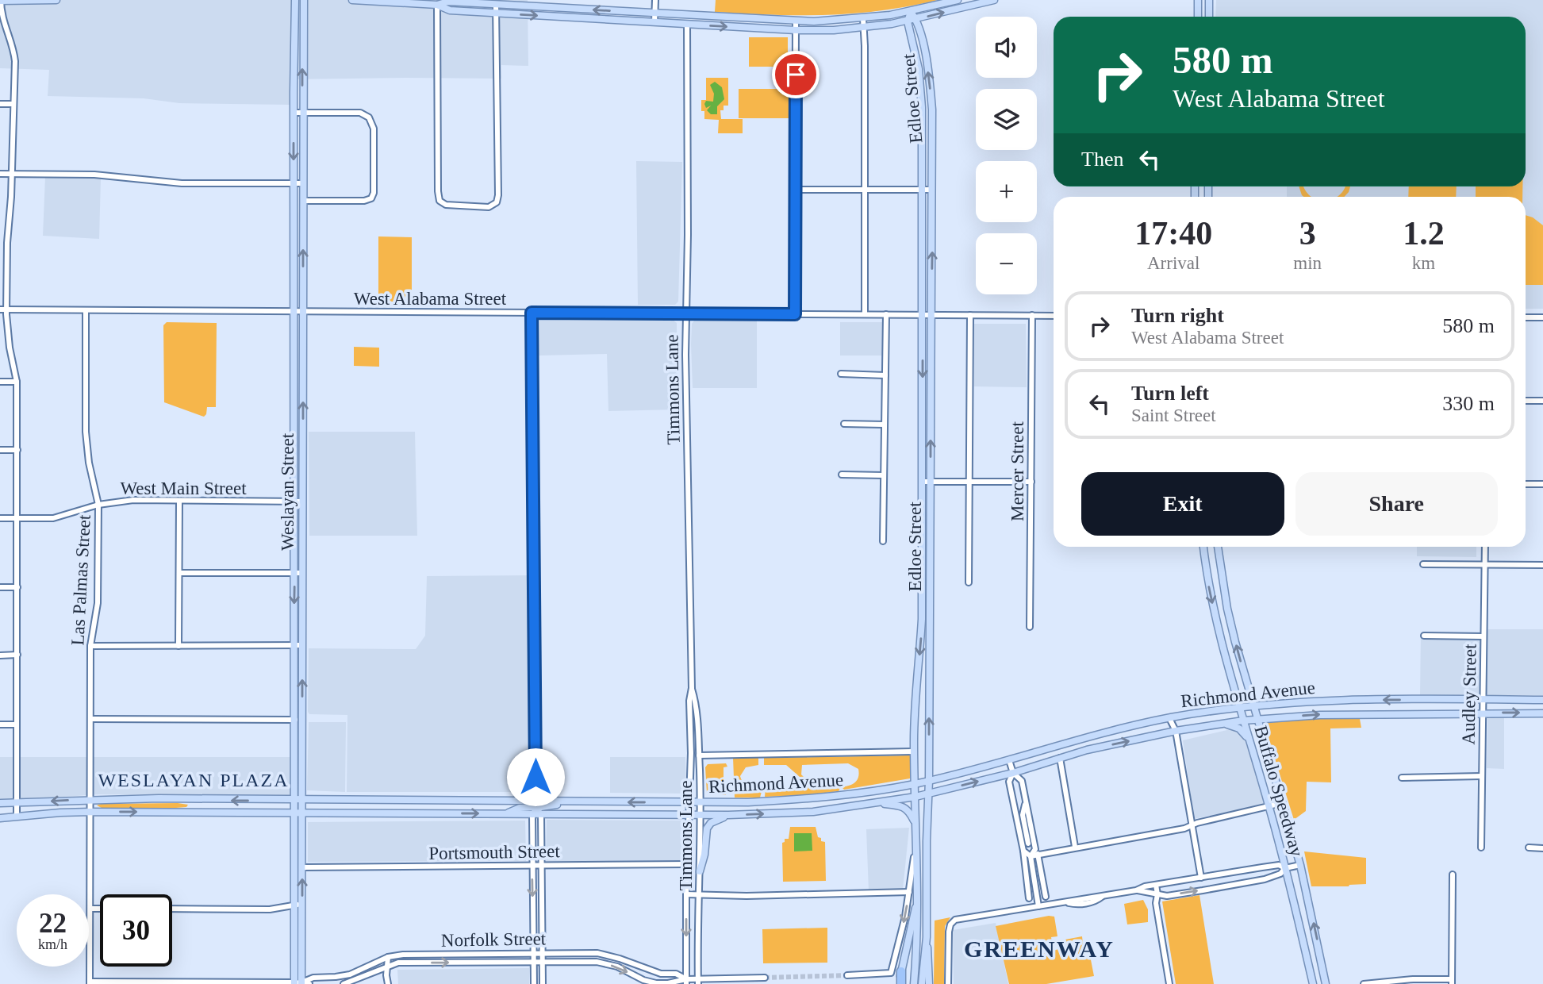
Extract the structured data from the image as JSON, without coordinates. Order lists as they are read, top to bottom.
{
  "streets": {
    "main road": [
      "Edloe Street",
      "Weslayan Street",
      "Richmond Avenue",
      "Buffalo Speedway"
    ],
    "street": [
      "West Alabama Street",
      "Timmons Lane",
      "Mercer Street",
      "West Main Street",
      "Las Palmas Street",
      "Audley Street",
      "Portsmouth Street",
      "Norfolk Street"
    ]
  },
  "crossings": [
    ["Edloe Street", "West Alabama Street"],
    ["Edloe Street", "Richmond Avenue"],
    ["West Alabama Street", "Timmons Lane"],
    ["West Alabama Street", "Mercer Street"],
    ["West Alabama Street", "Weslayan Street"],
    ["West Alabama Street", "Las Palmas Street"],
    ["Timmons Lane", "Richmond Avenue"],
    ["Timmons Lane", "Portsmouth Street"],
    ["Timmons Lane", "Norfolk Street"],
    ["West Main Street", "Weslayan Street"],
    ["West Main Street", "Las Palmas Street"],
    ["Weslayan Street", "Richmond Avenue"],
    ["Weslayan Street", "Portsmouth Street"],
    ["Weslayan Street", "Norfolk Street"],
    ["Las Palmas Street", "Richmond Avenue"],
    ["Las Palmas Street", "Norfolk Street"],
    ["Richmond Avenue", "Audley Street"],
    ["Richmond Avenue", "Buffalo Speedway"]
  ],
  "districts": ["WESLAYAN PLAZA", "GREENWAY"],
  "page": {
    "map_buttons": ["+", "−"],
    "turn": ["580 m", "West Alabama Street"],
    "then": "Then",
    "eta": [
      "17:40",
      "Arrival",
      "3",
      "min",
      "1.2",
      "km"
    ],
    "list": [
      {
        "name": "Turn right",
        "note": "West Alabama Street",
        "value": "580 m"
      },
      {
        "name": "Turn left",
        "note": "Saint Street",
        "value": "330 m"
      }
    ],
    "buttons": ["Exit", "Share"],
    "speed": "22 km/h",
    "limit": "30"
  }
}
